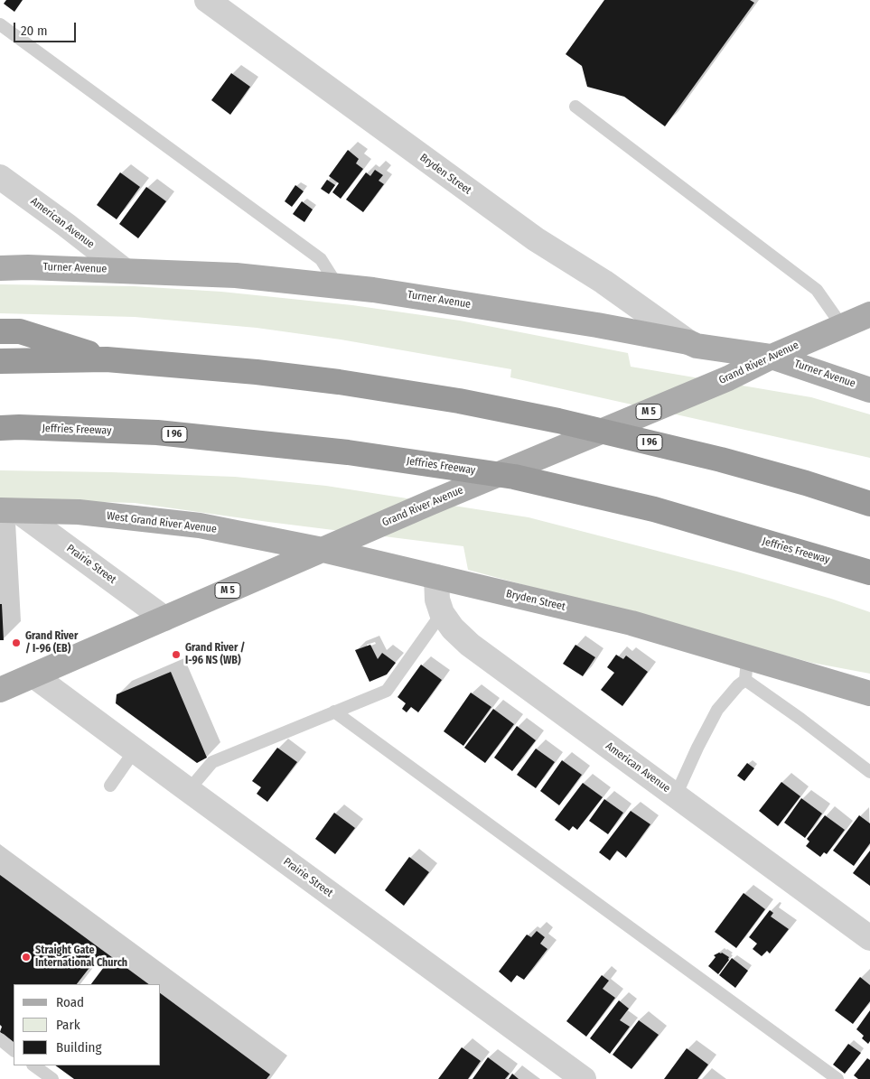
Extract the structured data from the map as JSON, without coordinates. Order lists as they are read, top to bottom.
{
  "streets": {
    "highway": ["Jeffries Freeway", "I 96"],
    "main road": [
      "Bryden Street",
      "Turner Avenue",
      "Grand River Avenue",
      "M 5",
      "West Grand River Avenue"
    ],
    "street": ["American Avenue", "Prairie Street"]
  },
  "crossings": [
    ["Bryden Street", "American Avenue"],
    ["Bryden Street", "Turner Avenue"],
    ["Bryden Street", "Grand River Avenue"],
    ["Bryden Street", "West Grand River Avenue"],
    ["American Avenue", "Turner Avenue"],
    ["Turner Avenue", "Grand River Avenue"],
    ["Grand River Avenue", "West Grand River Avenue"],
    ["Grand River Avenue", "Prairie Street"],
    ["West Grand River Avenue", "Prairie Street"]
  ],
  "places": ["Grand River / I-96 (EB)", "Grand River / I-96 NS (WB)", "Straight Gate International Church"],
  "legend": ["Road", "Park", "Building"],
  "scale_bar": "20 m"
}
